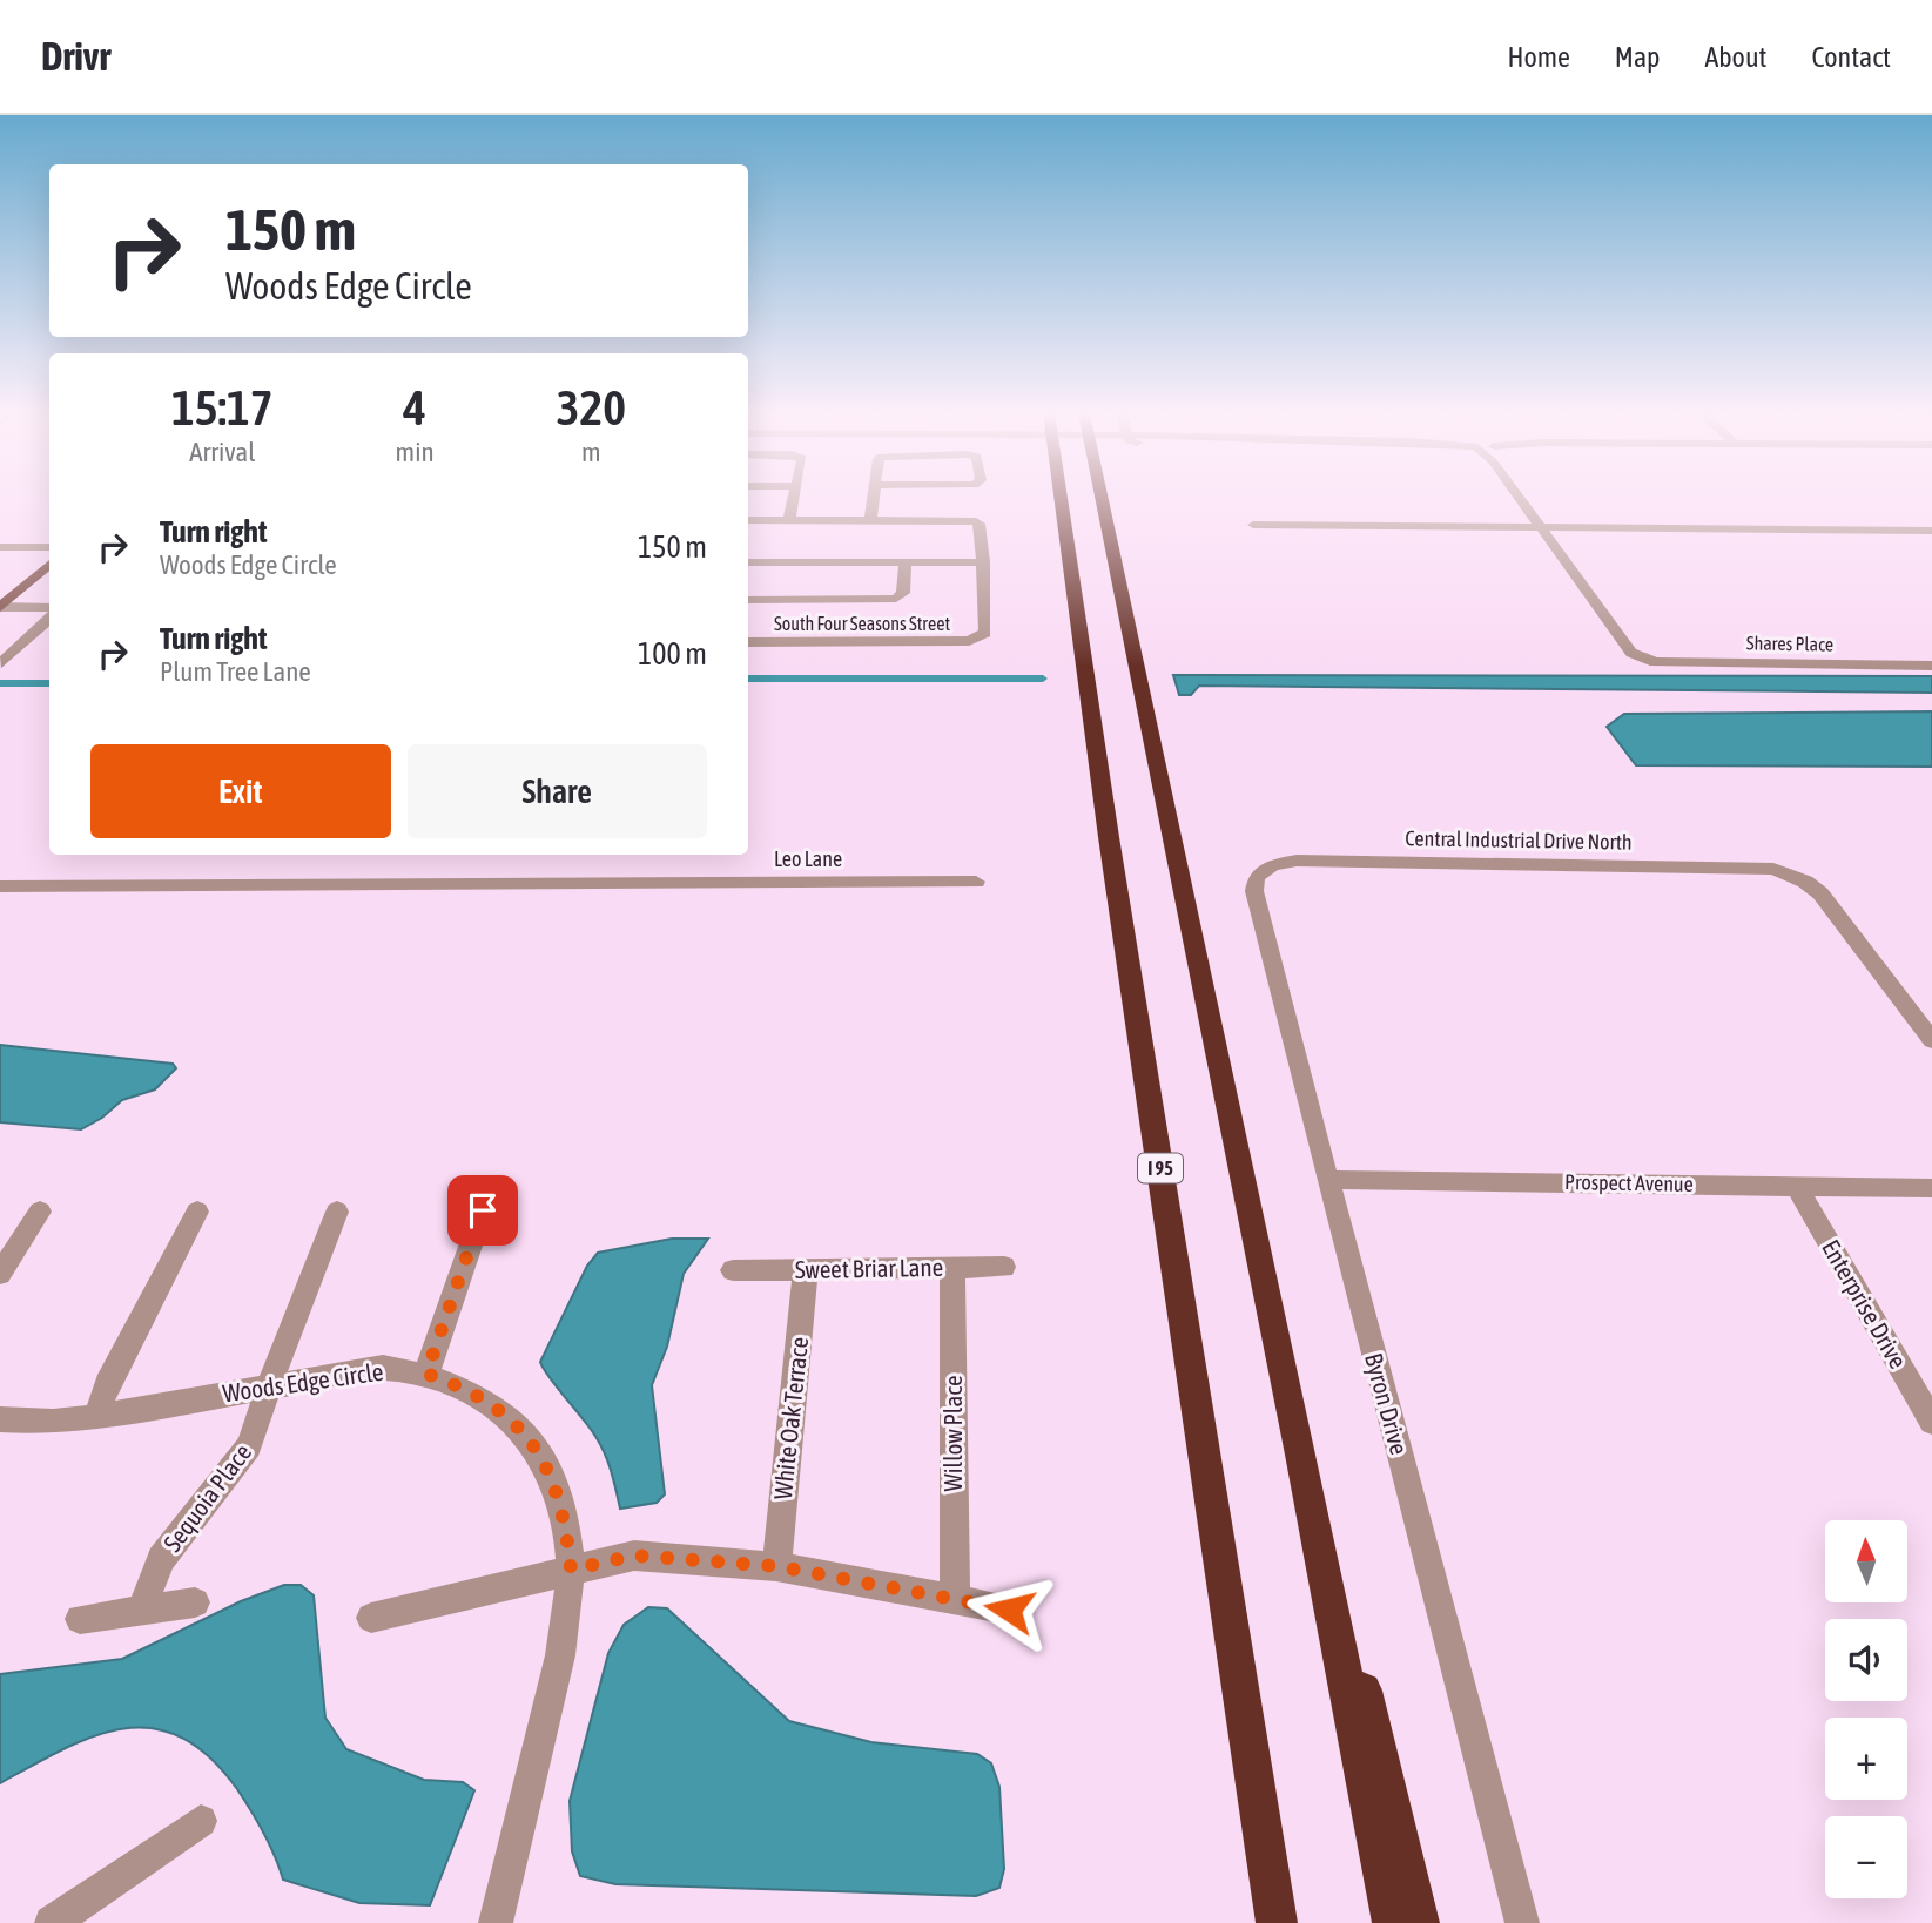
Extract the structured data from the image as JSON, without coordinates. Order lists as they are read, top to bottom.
{
  "streets": {
    "highway": ["I 95"],
    "street": [
      "South Four Seasons Street",
      "Shares Place",
      "Central Industrial Drive North",
      "Leo Lane",
      "Prospect Avenue",
      "Sweet Briar Lane",
      "Enterprise Drive",
      "Woods Edge Circle",
      "Byron Drive",
      "White Oak Terrace",
      "Willow Place",
      "Sequoia Place"
    ]
  },
  "crossings": [
    ["Central Industrial Drive North", "Byron Drive"],
    ["Prospect Avenue", "Enterprise Drive"],
    ["Prospect Avenue", "Byron Drive"],
    ["Sweet Briar Lane", "White Oak Terrace"],
    ["Sweet Briar Lane", "Willow Place"],
    ["Woods Edge Circle", "Sequoia Place"]
  ],
  "north": "top",
  "page": {
    "header": "Drivr",
    "nav": [
      "Home",
      "Map",
      "About",
      "Contact"
    ],
    "turn": ["150 m", "Woods Edge Circle"],
    "eta": [
      "15:17",
      "Arrival",
      "4",
      "min",
      "320",
      "m"
    ],
    "list": [
      {
        "name": "Turn right",
        "note": "Woods Edge Circle",
        "value": "150 m"
      },
      {
        "name": "Turn right",
        "note": "Plum Tree Lane",
        "value": "100 m"
      }
    ],
    "buttons": ["Exit", "Share"],
    "map_buttons": ["+", "−"]
  }
}
